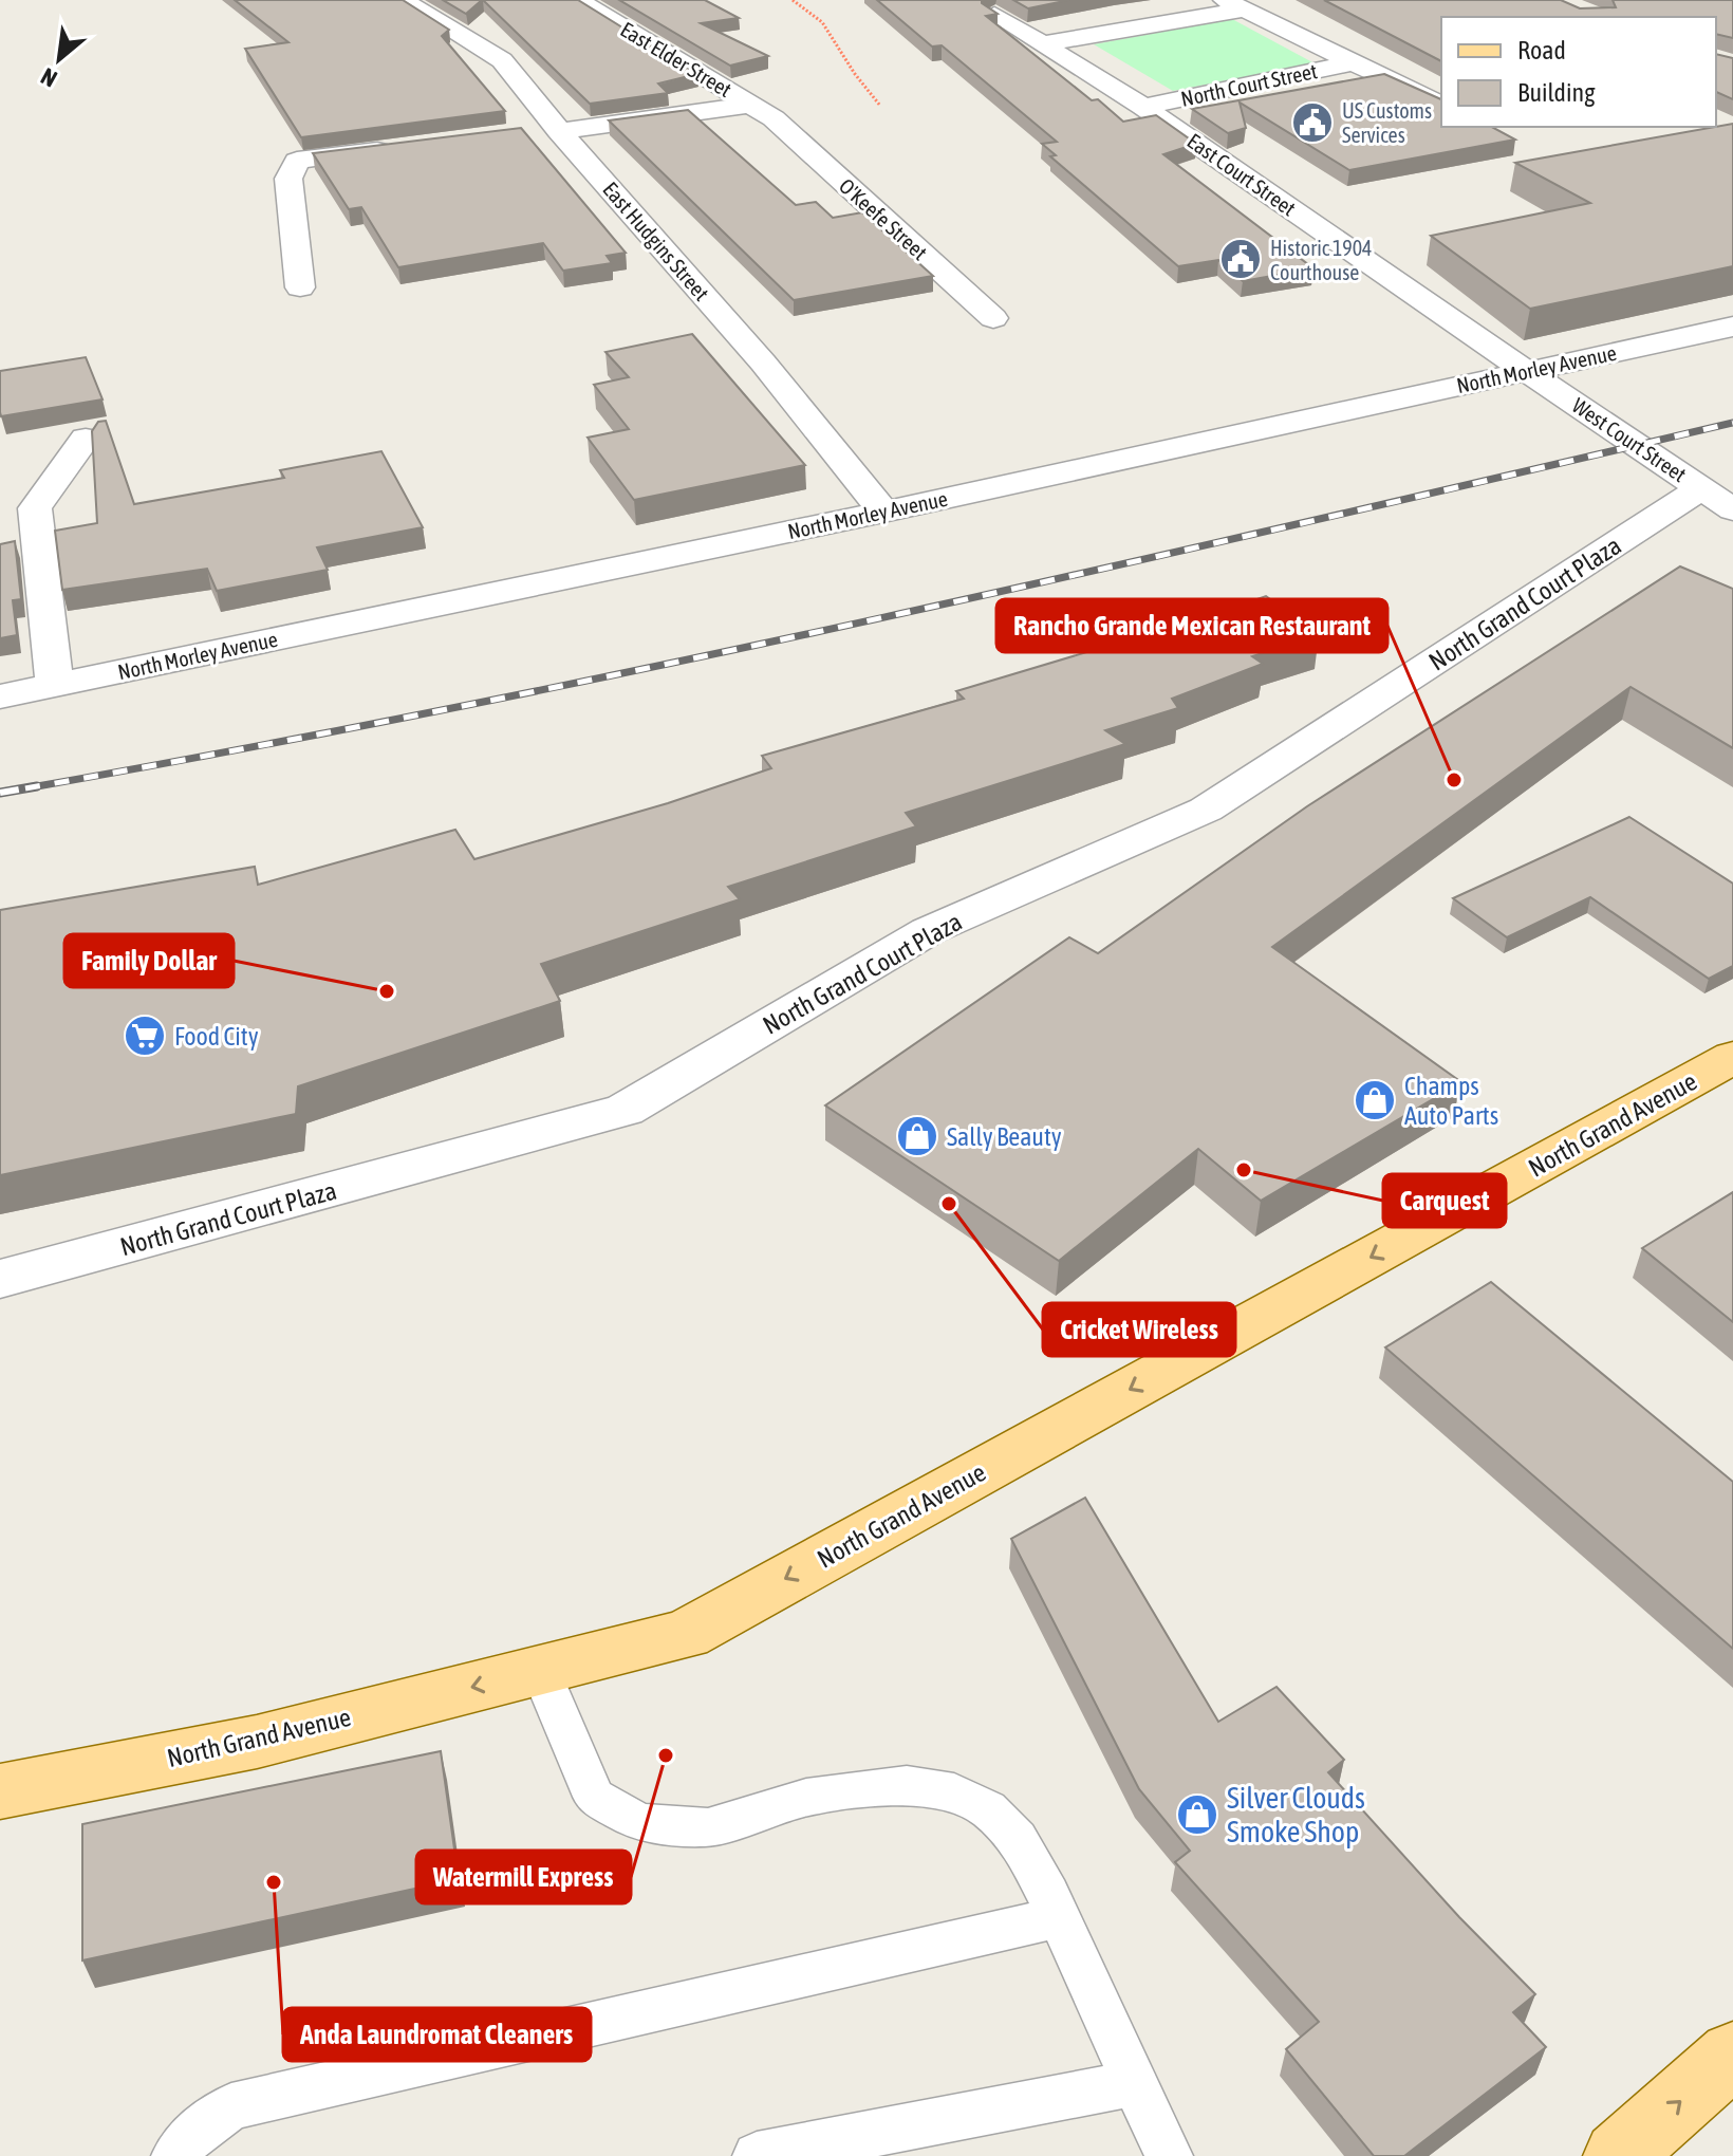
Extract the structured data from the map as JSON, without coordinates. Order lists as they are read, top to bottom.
{
  "streets": {
    "main road": ["North Grand Avenue"],
    "street": [
      "East Elder Street",
      "North Court Street",
      "East Court Street",
      "O'Keefe Street",
      "East Hudgins Street",
      "North Morley Avenue",
      "West Court Street",
      "North Grand Court Plaza"
    ]
  },
  "crossings": [
    ["East Elder Street", "O'Keefe Street"],
    ["North Court Street", "East Court Street"],
    ["East Court Street", "North Morley Avenue"],
    ["East Court Street", "West Court Street"],
    ["East Hudgins Street", "North Morley Avenue"],
    ["North Morley Avenue", "West Court Street"],
    ["West Court Street", "North Grand Court Plaza"]
  ],
  "one_way": ["North Grand Avenue"],
  "places": {
    "public building": ["US Customs Services", "Historic 1904 Courthouse"],
    "other": [
      "Rancho Grande Mexican Restaurant",
      "Family Dollar",
      "Carquest",
      "Cricket Wireless",
      "Watermill Express",
      "Anda Laundromat Cleaners"
    ],
    "supermarket": ["Food City"],
    "shop": ["Champs Auto Parts", "Sally Beauty", "Silver Clouds Smoke Shop"]
  },
  "legend": ["Road", "Building"],
  "north": "bottom left"
}
